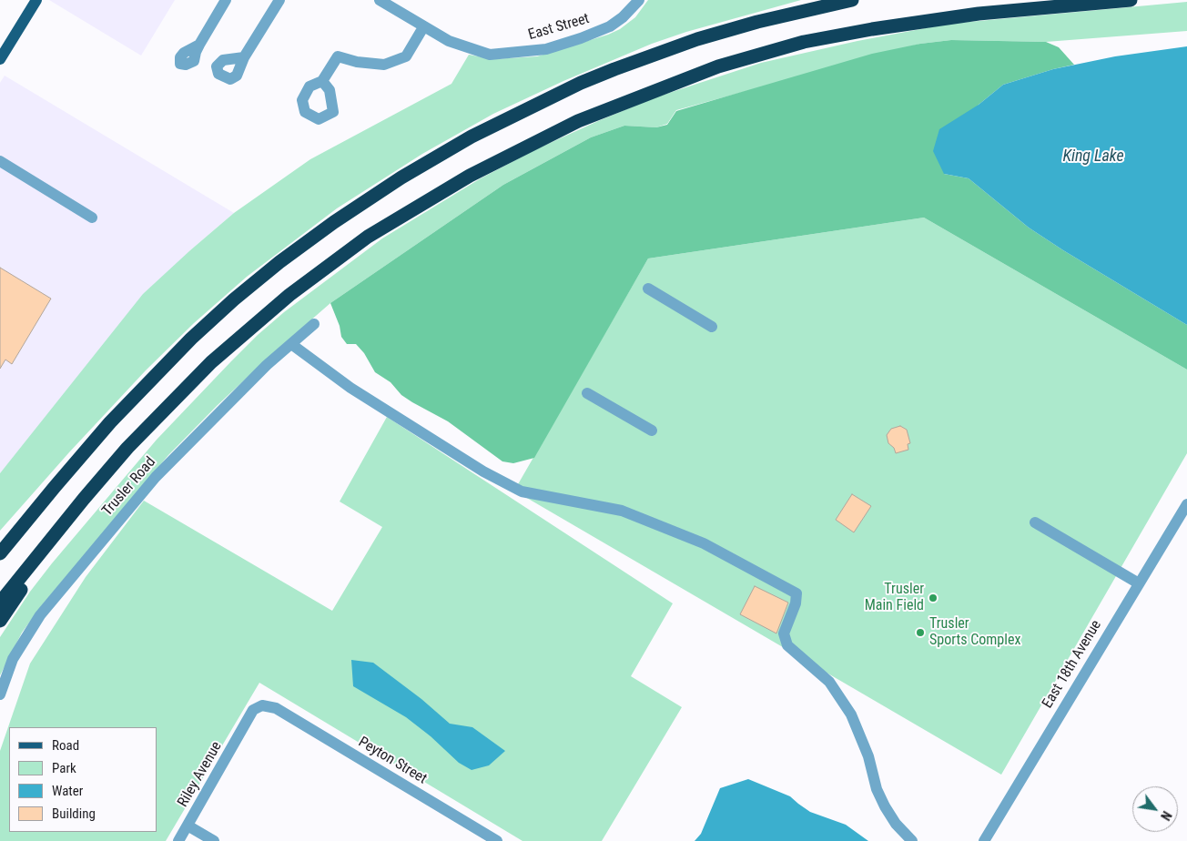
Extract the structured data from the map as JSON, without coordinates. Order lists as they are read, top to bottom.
{
  "streets": {
    "street": [
      "East Street",
      "Trusler Road",
      "East 18th Avenue",
      "Peyton Street",
      "Riley Avenue"
    ]
  },
  "crossings": [
    ["Peyton Street", "Riley Avenue"]
  ],
  "water": ["King Lake"],
  "places": ["Trusler Main Field", "Trusler Sports Complex"],
  "legend": [
    "Road",
    "Park",
    "Water",
    "Building"
  ],
  "north": "bottom right"
}
